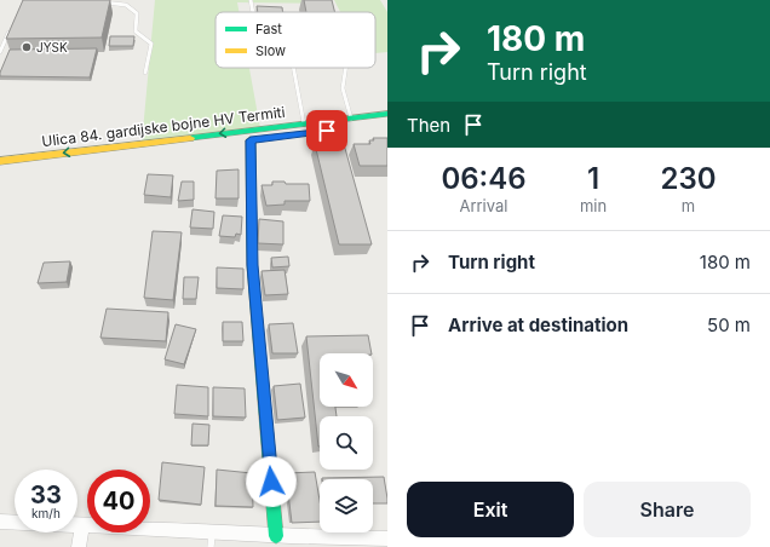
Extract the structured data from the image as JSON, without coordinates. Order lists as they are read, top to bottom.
{
  "streets": {
    "main road": ["Ulica 84. gardijske bojne HV Termiti"]
  },
  "places": ["JYSK"],
  "legend": ["Fast", "Slow"],
  "north": "bottom right",
  "page": {
    "turn": ["180 m", "Turn right"],
    "then": "Then",
    "eta": [
      "06:46",
      "Arrival",
      "1",
      "min",
      "230",
      "m"
    ],
    "list": [
      {
        "name": "Turn right",
        "value": "180 m"
      },
      {
        "name": "Arrive at destination",
        "value": "50 m"
      }
    ],
    "speed": "33 km/h",
    "limit": "40",
    "buttons": ["Exit", "Share"]
  }
}
